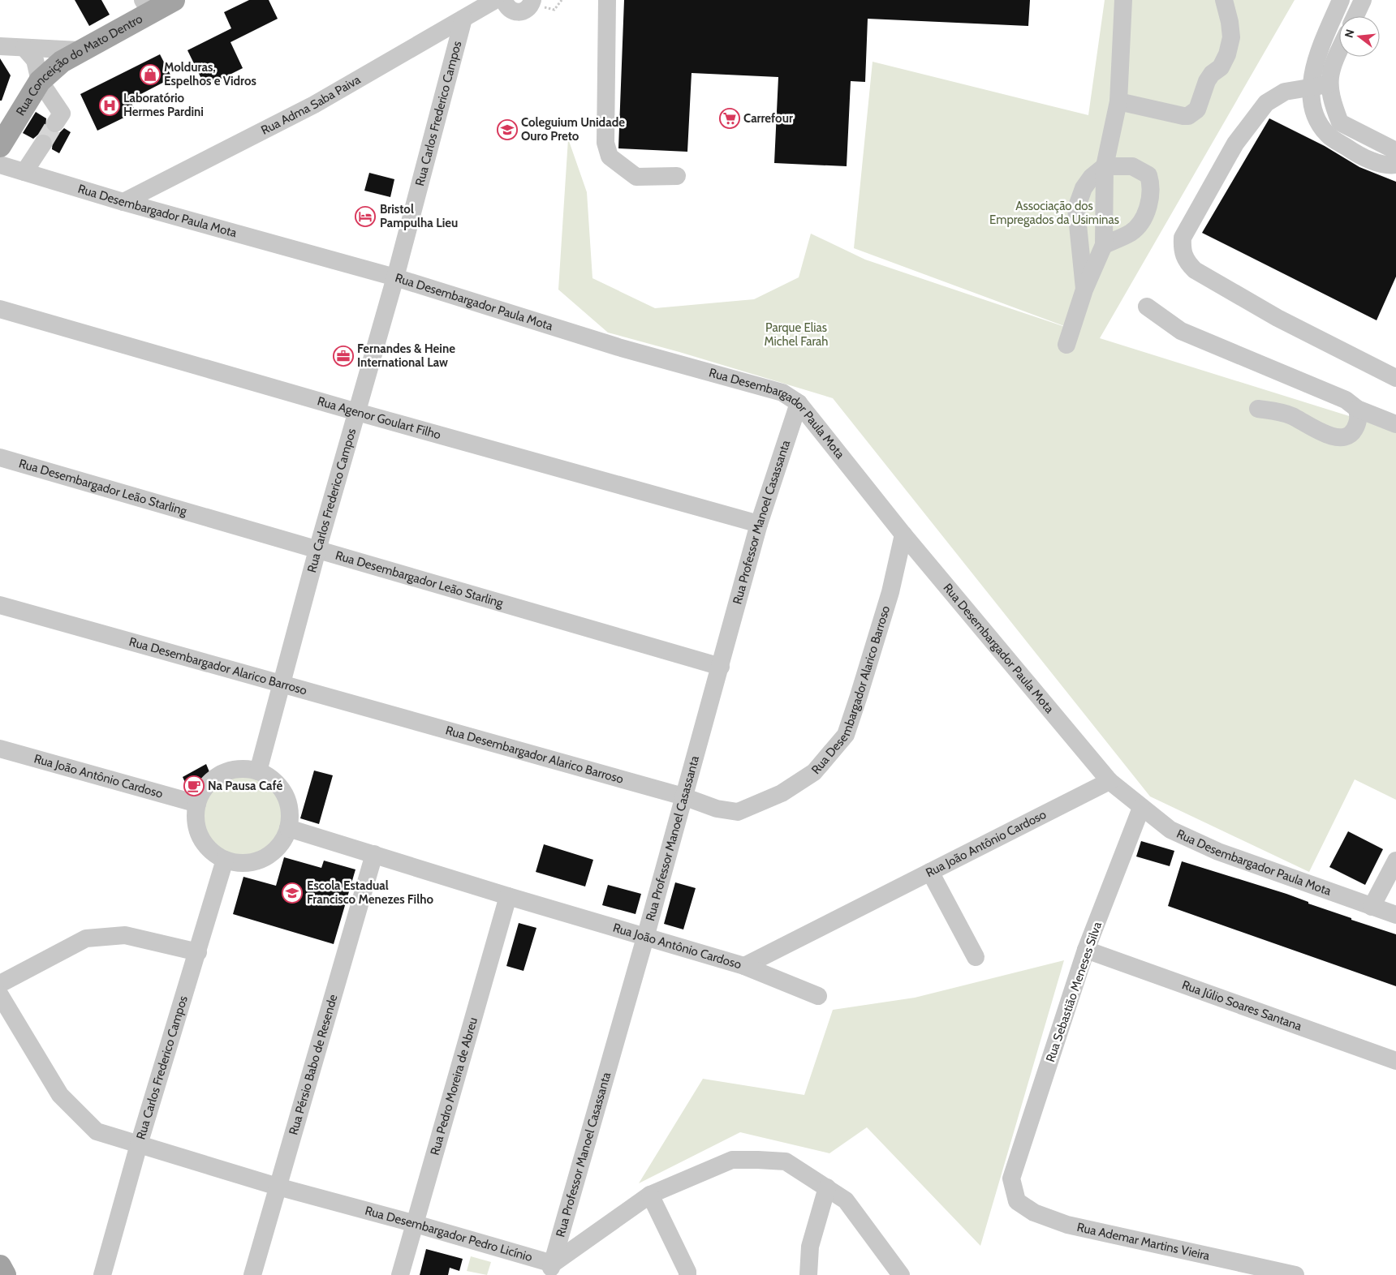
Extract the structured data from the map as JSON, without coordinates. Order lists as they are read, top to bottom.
{
  "streets": {
    "main road": ["Rua Conceição do Mato Dentro"],
    "street": [
      "Rua Adma Saba Paiva",
      "Rua Carlos Frederico Campos",
      "Rua Desembargador Paula Mota",
      "Rua Agenor Goulart Filho",
      "Rua Desembargador Leão Starling",
      "Rua Professor Manoel Casassanta",
      "Rua Desembargador Alarico Barroso",
      "Rua João Antônio Cardoso",
      "Rua Sebastião Meneses Silva",
      "Rua Júlio Soares Santana",
      "Rua Pérsio Babo de Resende",
      "Rua Pedro Moreira de Abreu",
      "Rua Desembargador Pedro Licínio",
      "Rua Ademar Martins Vieira"
    ]
  },
  "crossings": [
    ["Rua Adma Saba Paiva", "Rua Carlos Frederico Campos"],
    ["Rua Adma Saba Paiva", "Rua Desembargador Paula Mota"],
    ["Rua Carlos Frederico Campos", "Rua Desembargador Paula Mota"],
    ["Rua Carlos Frederico Campos", "Rua Agenor Goulart Filho"],
    ["Rua Carlos Frederico Campos", "Rua Desembargador Leão Starling"],
    ["Rua Carlos Frederico Campos", "Rua Desembargador Alarico Barroso"],
    ["Rua Carlos Frederico Campos", "Rua João Antônio Cardoso"],
    ["Rua Carlos Frederico Campos", "Rua Desembargador Pedro Licínio"],
    ["Rua Desembargador Paula Mota", "Rua Professor Manoel Casassanta"],
    ["Rua Desembargador Paula Mota", "Rua Desembargador Alarico Barroso"],
    ["Rua Desembargador Paula Mota", "Rua João Antônio Cardoso"],
    ["Rua Desembargador Paula Mota", "Rua Sebastião Meneses Silva"],
    ["Rua Agenor Goulart Filho", "Rua Professor Manoel Casassanta"],
    ["Rua Desembargador Leão Starling", "Rua Professor Manoel Casassanta"],
    ["Rua Professor Manoel Casassanta", "Rua Desembargador Alarico Barroso"],
    ["Rua Professor Manoel Casassanta", "Rua João Antônio Cardoso"],
    ["Rua Professor Manoel Casassanta", "Rua Desembargador Pedro Licínio"],
    ["Rua João Antônio Cardoso", "Rua Pérsio Babo de Resende"],
    ["Rua João Antônio Cardoso", "Rua Pedro Moreira de Abreu"],
    ["Rua Sebastião Meneses Silva", "Rua Júlio Soares Santana"],
    ["Rua Sebastião Meneses Silva", "Rua Ademar Martins Vieira"],
    ["Rua Pérsio Babo de Resende", "Rua Desembargador Pedro Licínio"],
    ["Rua Pedro Moreira de Abreu", "Rua Desembargador Pedro Licínio"]
  ],
  "parks": ["Associação dos Empregados da Usiminas", "Parque Elias Michel Farah"],
  "places": {
    "shop": ["Molduras, Espelhos e Vidros"],
    "hospital": ["Laboratório Hermes Pardini"],
    "supermarket": ["Carrefour"],
    "school or university": ["Coleguium Unidade Ouro Preto", "Escola Estadual Francisco Menezes Filho"],
    "hotel": ["Bristol Pampulha Lieu"],
    "office": ["Fernandes & Heine International Law"],
    "cafe": ["Na Pausa Café"]
  },
  "north": "left"
}
